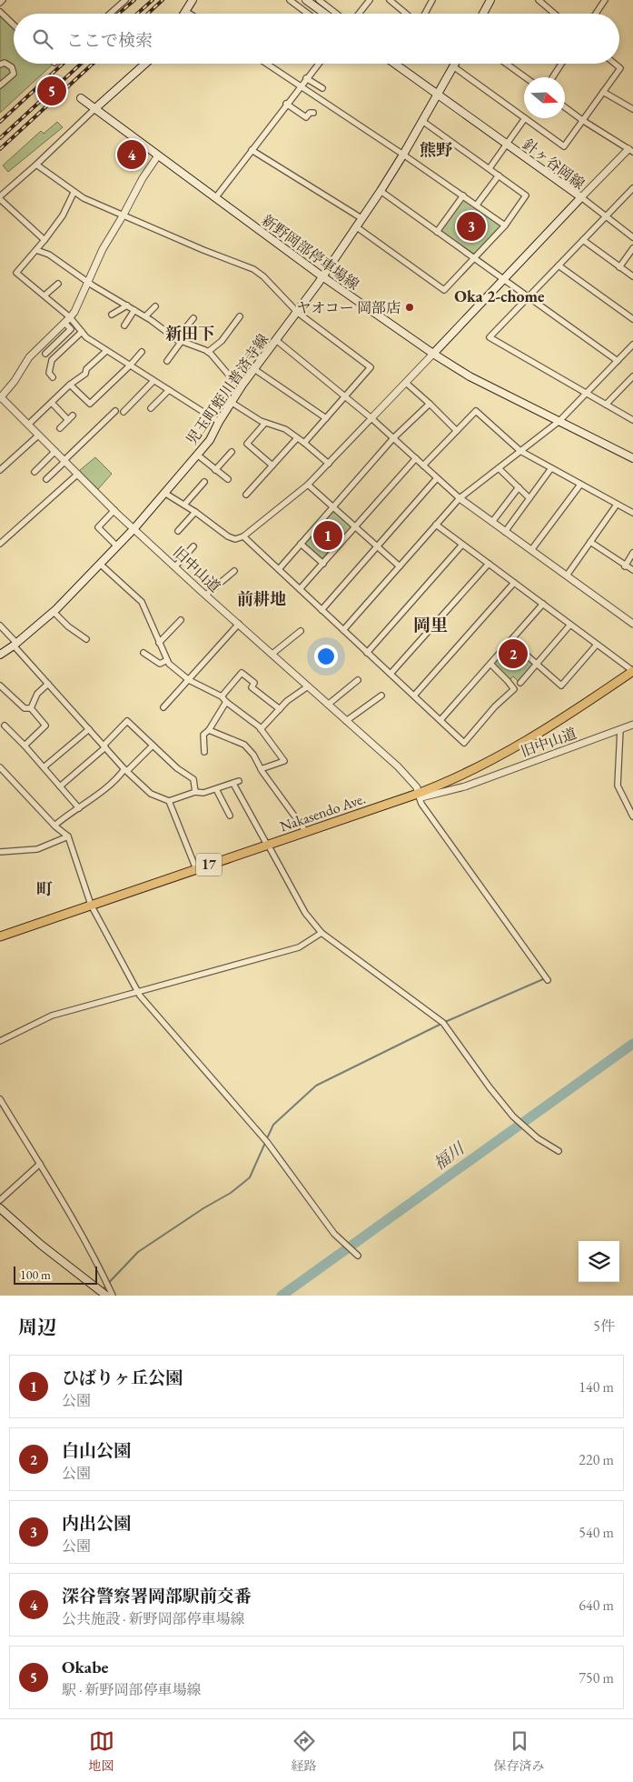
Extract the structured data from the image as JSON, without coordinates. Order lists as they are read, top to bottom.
{
  "streets": {
    "highway": ["Nakasendo Ave.", "17"],
    "main road": ["針ヶ谷岡線", "新野岡部停車場線", "児玉町蛭川普済寺線"],
    "street": ["旧中山道"]
  },
  "crossings": [
    ["針ヶ谷岡線", "新野岡部停車場線"],
    ["針ヶ谷岡線", "児玉町蛭川普済寺線"],
    ["新野岡部停車場線", "児玉町蛭川普済寺線"],
    ["児玉町蛭川普済寺線", "旧中山道"],
    ["旧中山道", "Nakasendo Ave."]
  ],
  "districts": [
    "熊野",
    "Oka 2-chome",
    "新田下",
    "前耕地",
    "岡里",
    "町"
  ],
  "water": ["福川"],
  "places": ["ヤオコー 岡部店"],
  "scale_bar": "100 m",
  "north": "right",
  "page": {
    "search": "ここで検索",
    "pins": [
      "5",
      "4",
      "3",
      "1",
      "2"
    ],
    "scale": "100 m",
    "heading": ["周辺", "5件"],
    "list": [
      {
        "mark": "1",
        "name": "ひばりヶ丘公園",
        "note": "公園",
        "value": "140 m"
      },
      {
        "mark": "2",
        "name": "白山公園",
        "note": "公園",
        "value": "220 m"
      },
      {
        "mark": "3",
        "name": "内出公園",
        "note": "公園",
        "value": "540 m"
      },
      {
        "mark": "4",
        "name": "深谷警察署岡部駅前交番",
        "note": "公共施設 · 新野岡部停車場線",
        "value": "640 m"
      },
      {
        "mark": "5",
        "name": "Okabe",
        "note": "駅 · 新野岡部停車場線",
        "value": "750 m"
      }
    ],
    "nav": ["地図", "経路", "保存済み"]
  }
}
